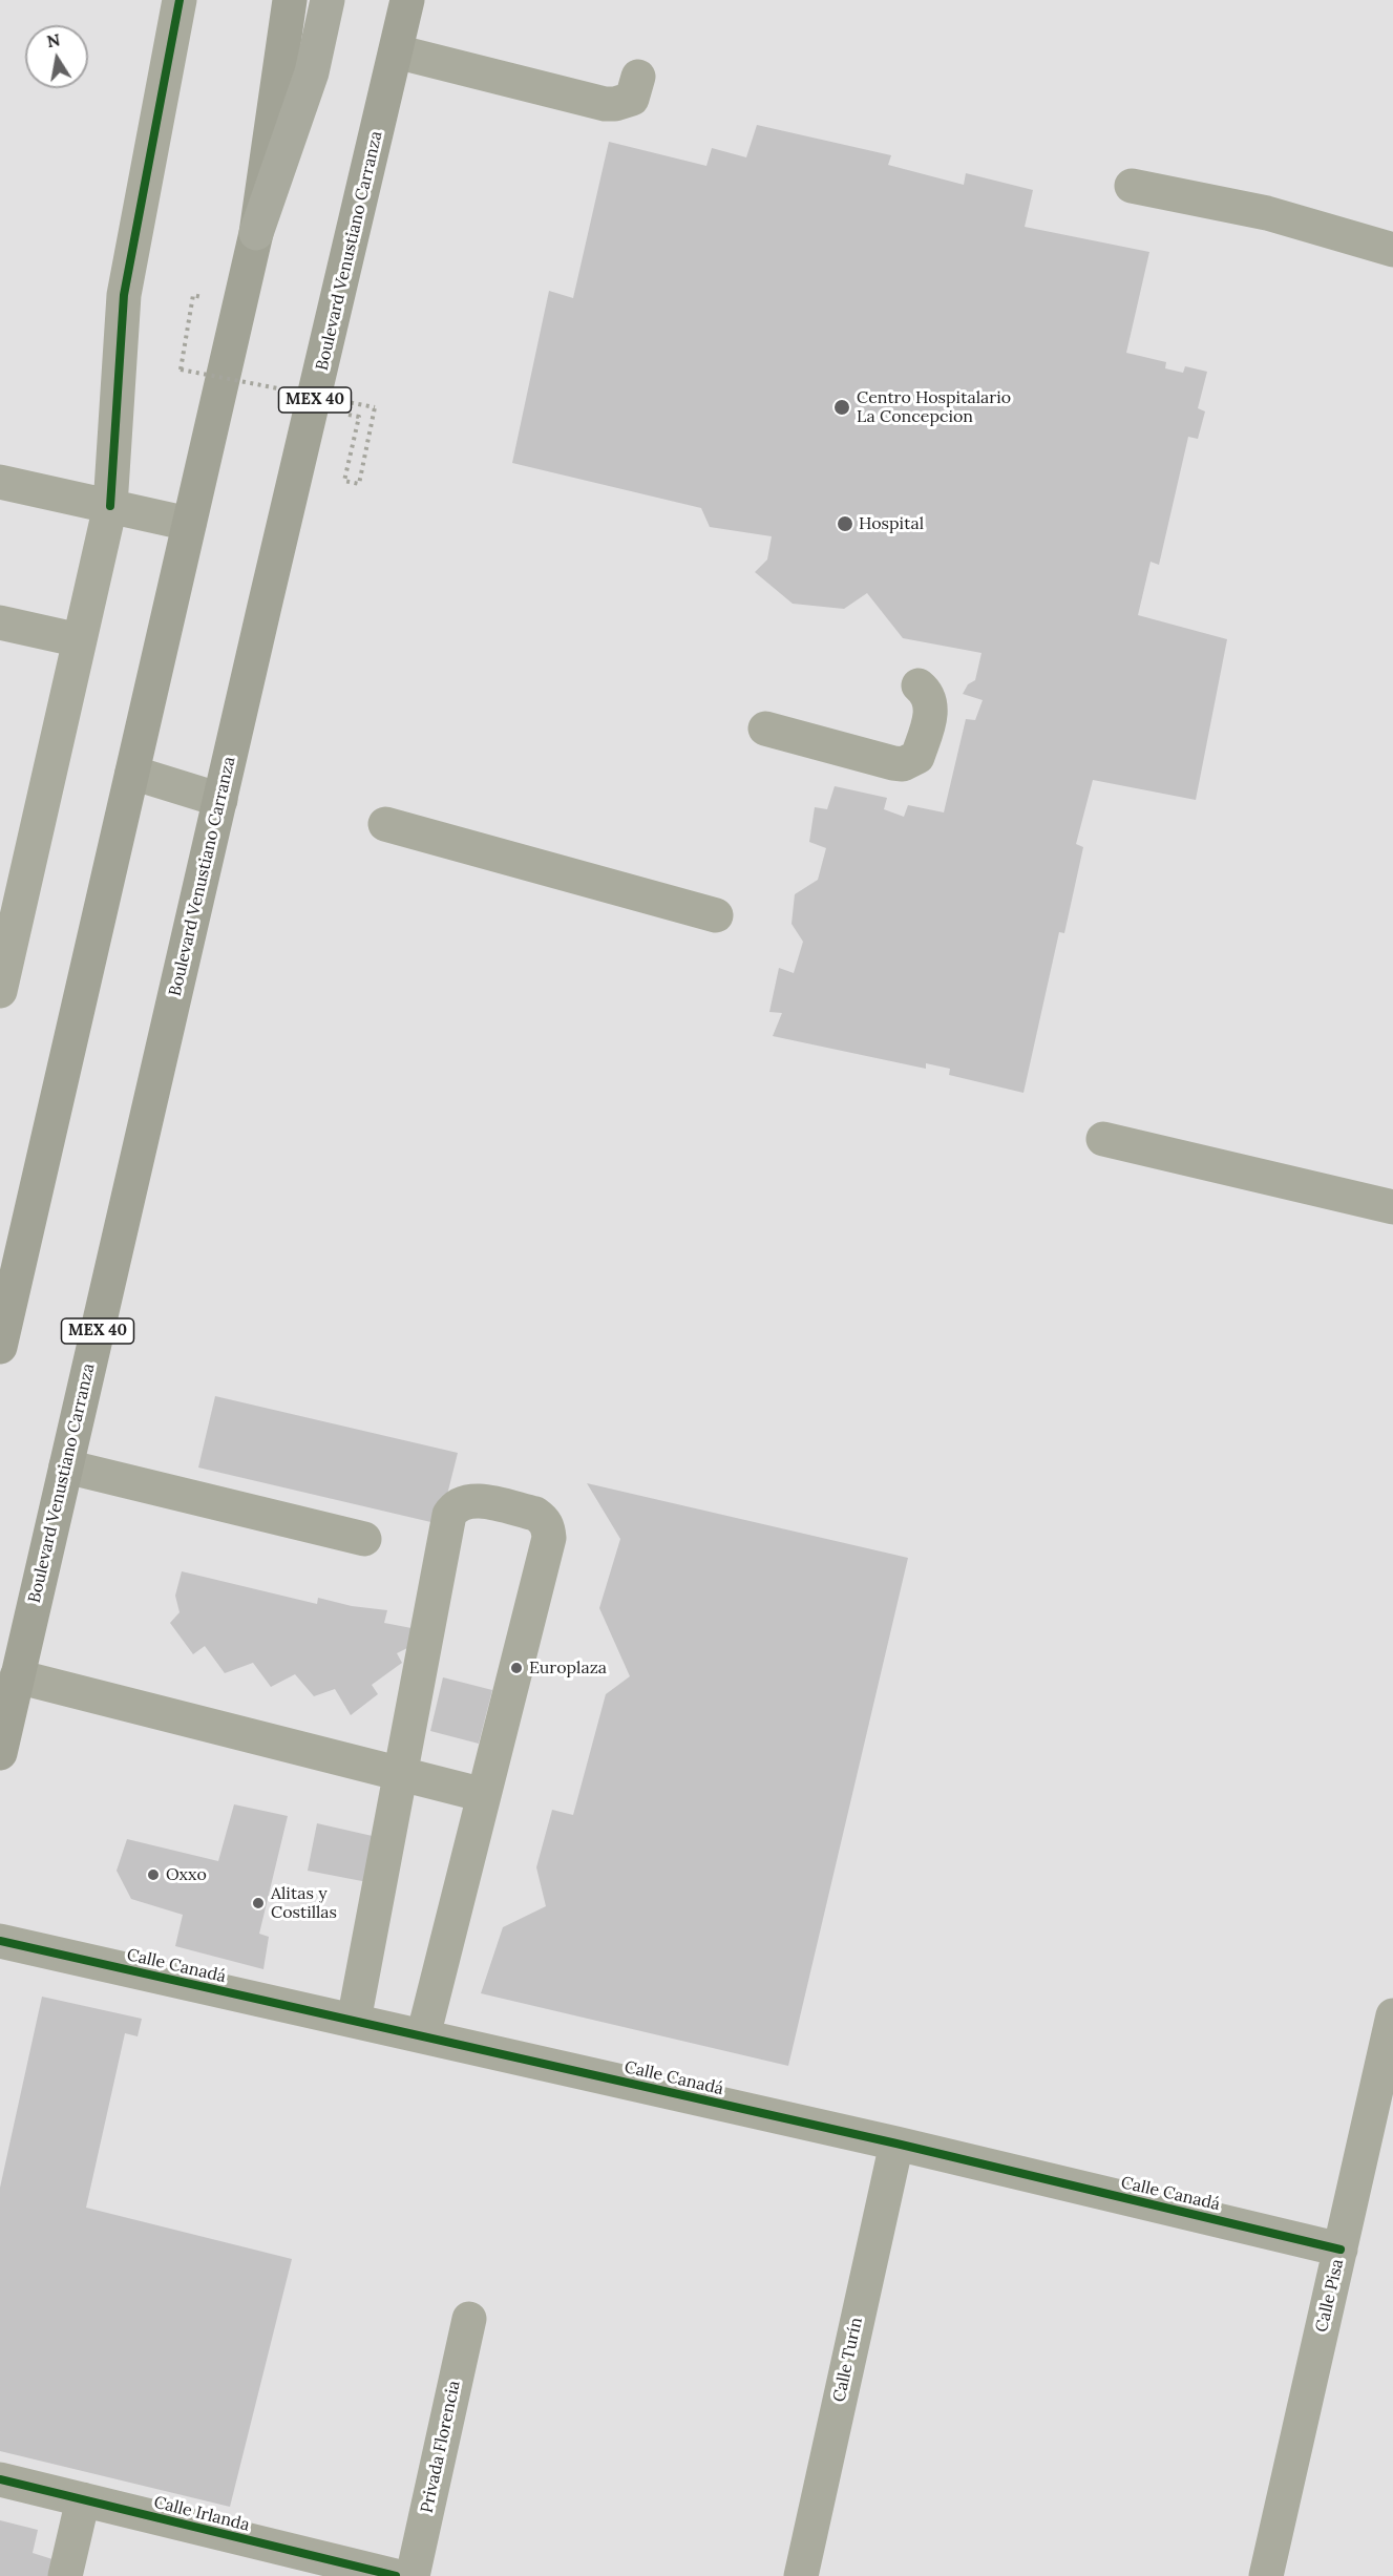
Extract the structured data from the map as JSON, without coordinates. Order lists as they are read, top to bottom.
{
  "streets": {
    "main road": ["Boulevard Venustiano Carranza", "MEX 40"],
    "street": [
      "Calle Canadá",
      "Calle Pisa",
      "Calle Turín",
      "Privada Florencia",
      "Calle Irlanda"
    ]
  },
  "crossings": [
    ["Calle Canadá", "Calle Pisa"],
    ["Calle Canadá", "Calle Turín"]
  ],
  "places": [
    "Centro Hospitalario La Concepcion",
    "Hospital",
    "Europlaza",
    "Oxxo",
    "Alitas y Costillas"
  ],
  "north": "top"
}
